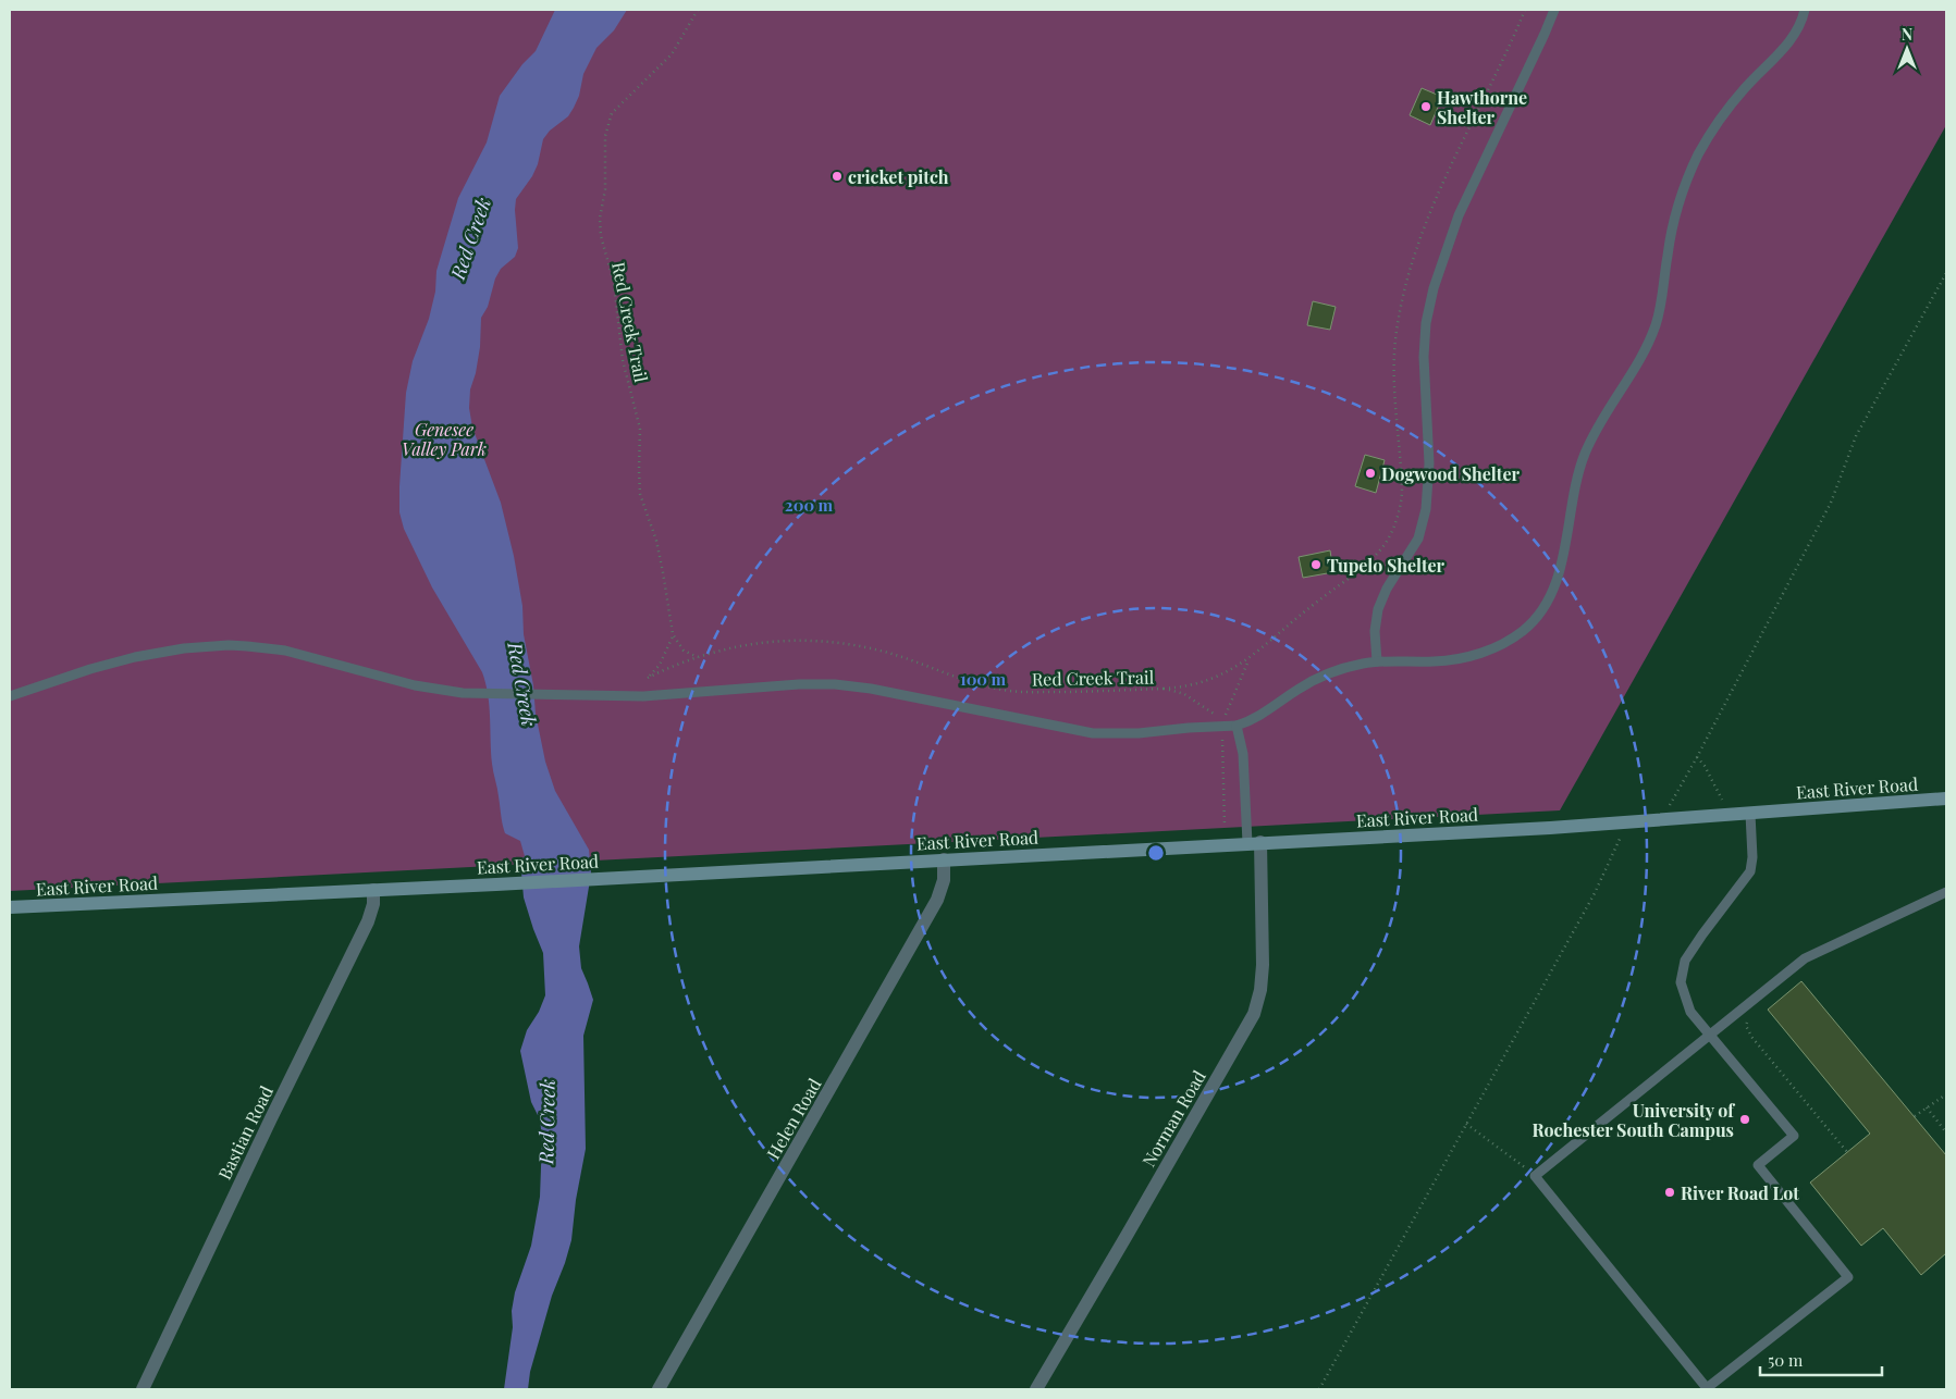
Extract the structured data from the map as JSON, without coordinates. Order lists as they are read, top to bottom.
{
  "streets": {
    "street": [
      "East River Road",
      "Helen Road",
      "Norman Road",
      "Bastian Road"
    ],
    "path": ["Red Creek Trail"]
  },
  "crossings": [
    ["East River Road", "Helen Road"],
    ["East River Road", "Norman Road"],
    ["East River Road", "Bastian Road"]
  ],
  "water": ["Red Creek"],
  "parks": ["Genesee Valley Park"],
  "places": [
    "Hawthorne Shelter",
    "cricket pitch",
    "Dogwood Shelter",
    "Tupelo Shelter",
    "University of Rochester South Campus",
    "River Road Lot"
  ],
  "scale_bar": "50 m",
  "north": "top",
  "rings": ["200 m", "100 m"]
}
